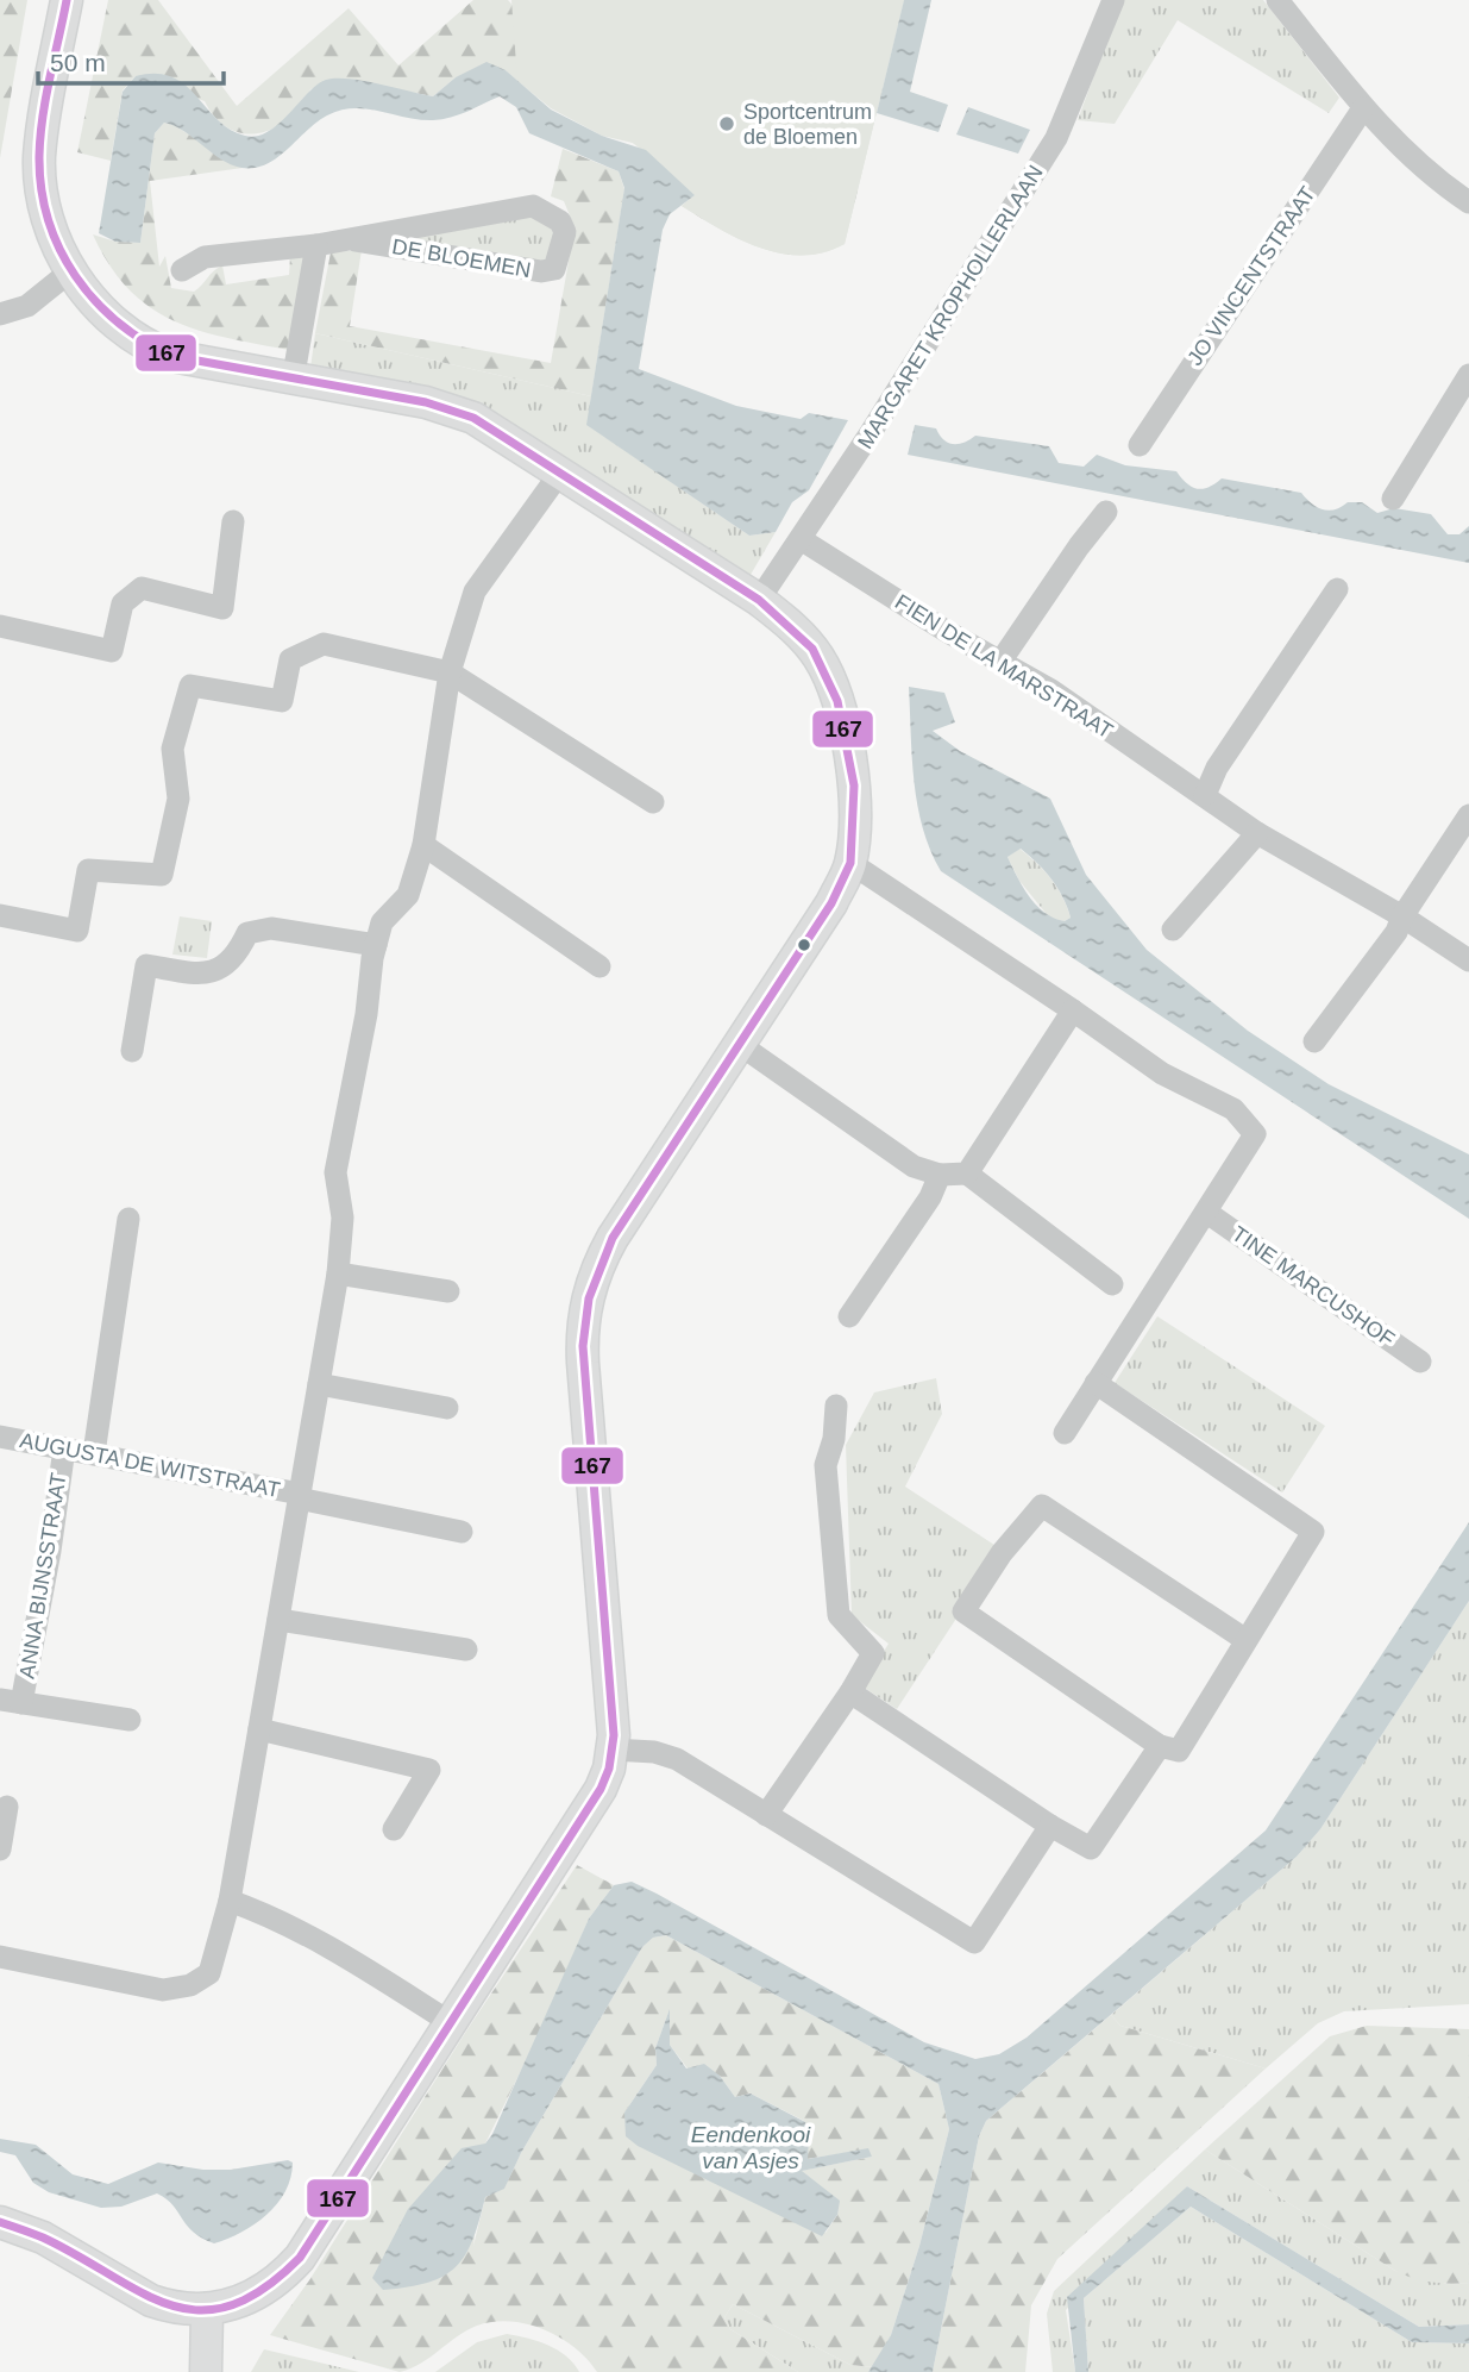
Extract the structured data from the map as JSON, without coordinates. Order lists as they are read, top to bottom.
{
  "streets": {
    "street": [
      "DE BLOEMEN",
      "JO VINCENTSTRAAT",
      "MARGARET KROPHOLLERLAAN",
      "FIEN DE LA MARSTRAAT",
      "TINE MARCUSHOF",
      "AUGUSTA DE WITSTRAAT",
      "ANNA BIJNSSTRAAT"
    ]
  },
  "crossings": [
    ["MARGARET KROPHOLLERLAAN", "FIEN DE LA MARSTRAAT"],
    ["AUGUSTA DE WITSTRAAT", "ANNA BIJNSSTRAAT"]
  ],
  "water": ["Eendenkooi van Asjes"],
  "places": ["Sportcentrum de Bloemen"],
  "lines": ["transit line 167"],
  "scale_bar": "50 m"
}
